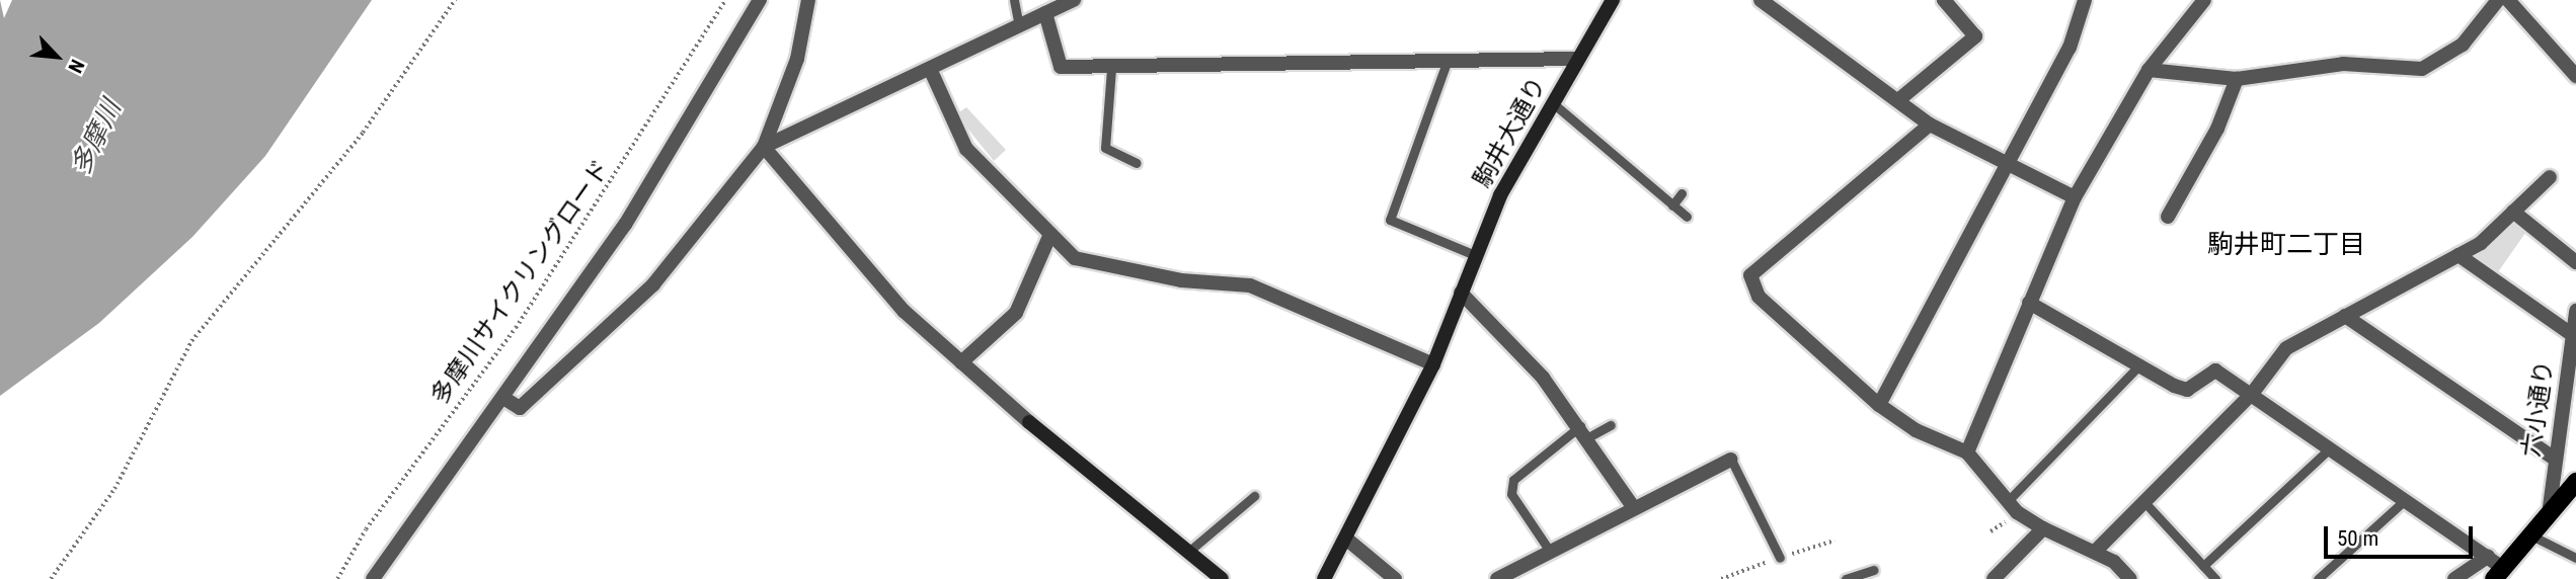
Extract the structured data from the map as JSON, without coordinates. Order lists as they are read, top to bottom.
{
  "streets": {
    "street": ["駒井大通り", "六小通り"],
    "path": ["多摩川サイクリングロード"]
  },
  "districts": ["駒井町二丁目"],
  "water": ["多摩川"],
  "scale_bar": "50 m",
  "north": "bottom right"
}
